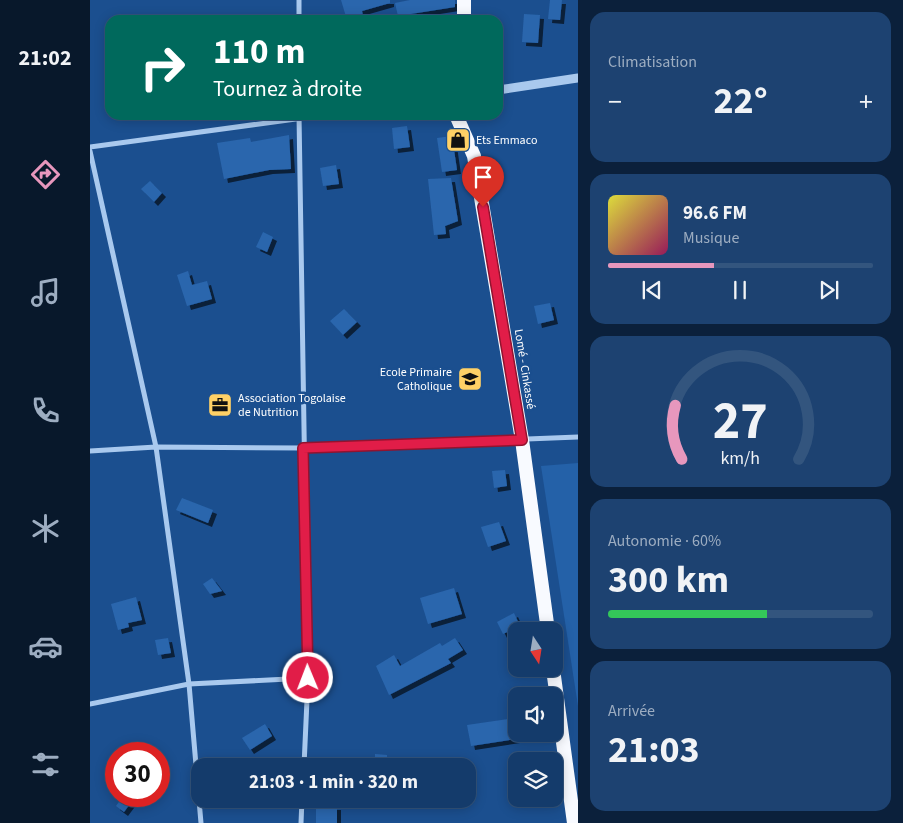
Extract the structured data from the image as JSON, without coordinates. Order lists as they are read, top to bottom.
{
  "streets": {
    "highway": ["Lomé - Cinkassé"]
  },
  "places": {
    "shop": ["Ets Emmaco"],
    "school or university": ["Ecole Primaire Catholique"],
    "office": ["Association Togolaise de Nutrition"]
  },
  "north": "bottom",
  "page": {
    "tabs": "21:02",
    "tile": [
      "Climatisation",
      ["Autonomie · 60%", "300 km"],
      ["Arrivée", "21:03"]
    ],
    "turn": ["110 m", "Tournez à droite"],
    "heat": ["−", "22°", "+"],
    "song": ["96.6 FM", "Musique"],
    "limit": "30",
    "trip": "21:03 · 1 min · 320 m",
    "gauge": ["27", "km/h"]
  }
}
